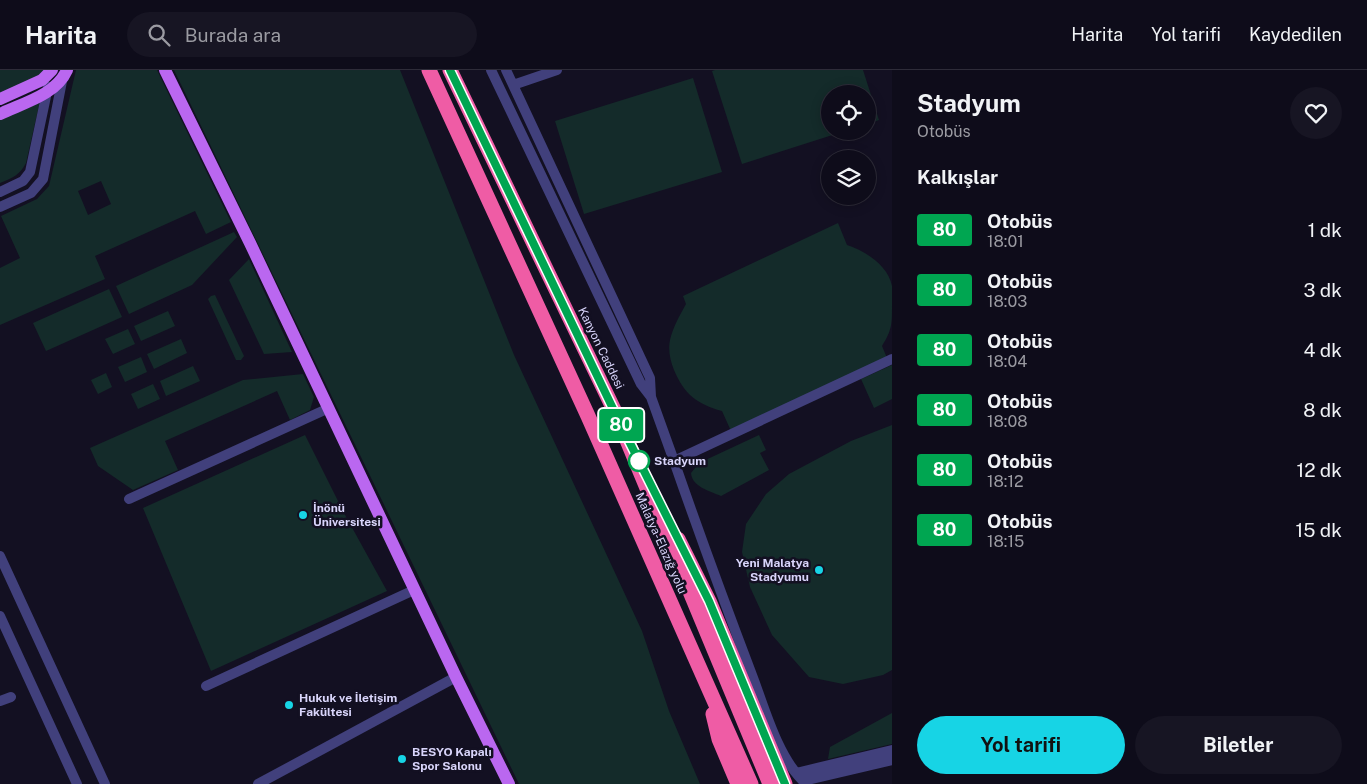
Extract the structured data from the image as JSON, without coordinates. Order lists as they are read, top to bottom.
{
  "streets": {
    "highway": ["Kanyon Caddesi", "Malatya-Elazığ yolu"]
  },
  "places": [
    "Stadyum",
    "İnönü Üniversitesi",
    "Yeni Malatya Stadyumu",
    "Hukuk ve İletişim Fakültesi",
    "BESYO Kapalı Spor Salonu"
  ],
  "lines": ["bus line 80"],
  "page": {
    "header": "Harita",
    "search": "Burada ara",
    "nav": ["Harita", "Yol tarifi", "Kaydedilen"],
    "on_map": "80",
    "heading": [
      ["Stadyum", "Otobüs"],
      "Kalkışlar"
    ],
    "list": [
      {
        "mark": "80",
        "name": "Otobüs",
        "note": "18:01",
        "value": "1 dk"
      },
      {
        "mark": "80",
        "name": "Otobüs",
        "note": "18:03",
        "value": "3 dk"
      },
      {
        "mark": "80",
        "name": "Otobüs",
        "note": "18:04",
        "value": "4 dk"
      },
      {
        "mark": "80",
        "name": "Otobüs",
        "note": "18:08",
        "value": "8 dk"
      },
      {
        "mark": "80",
        "name": "Otobüs",
        "note": "18:12",
        "value": "12 dk"
      },
      {
        "mark": "80",
        "name": "Otobüs",
        "note": "18:15",
        "value": "15 dk"
      }
    ],
    "buttons": ["Yol tarifi", "Biletler"]
  }
}
